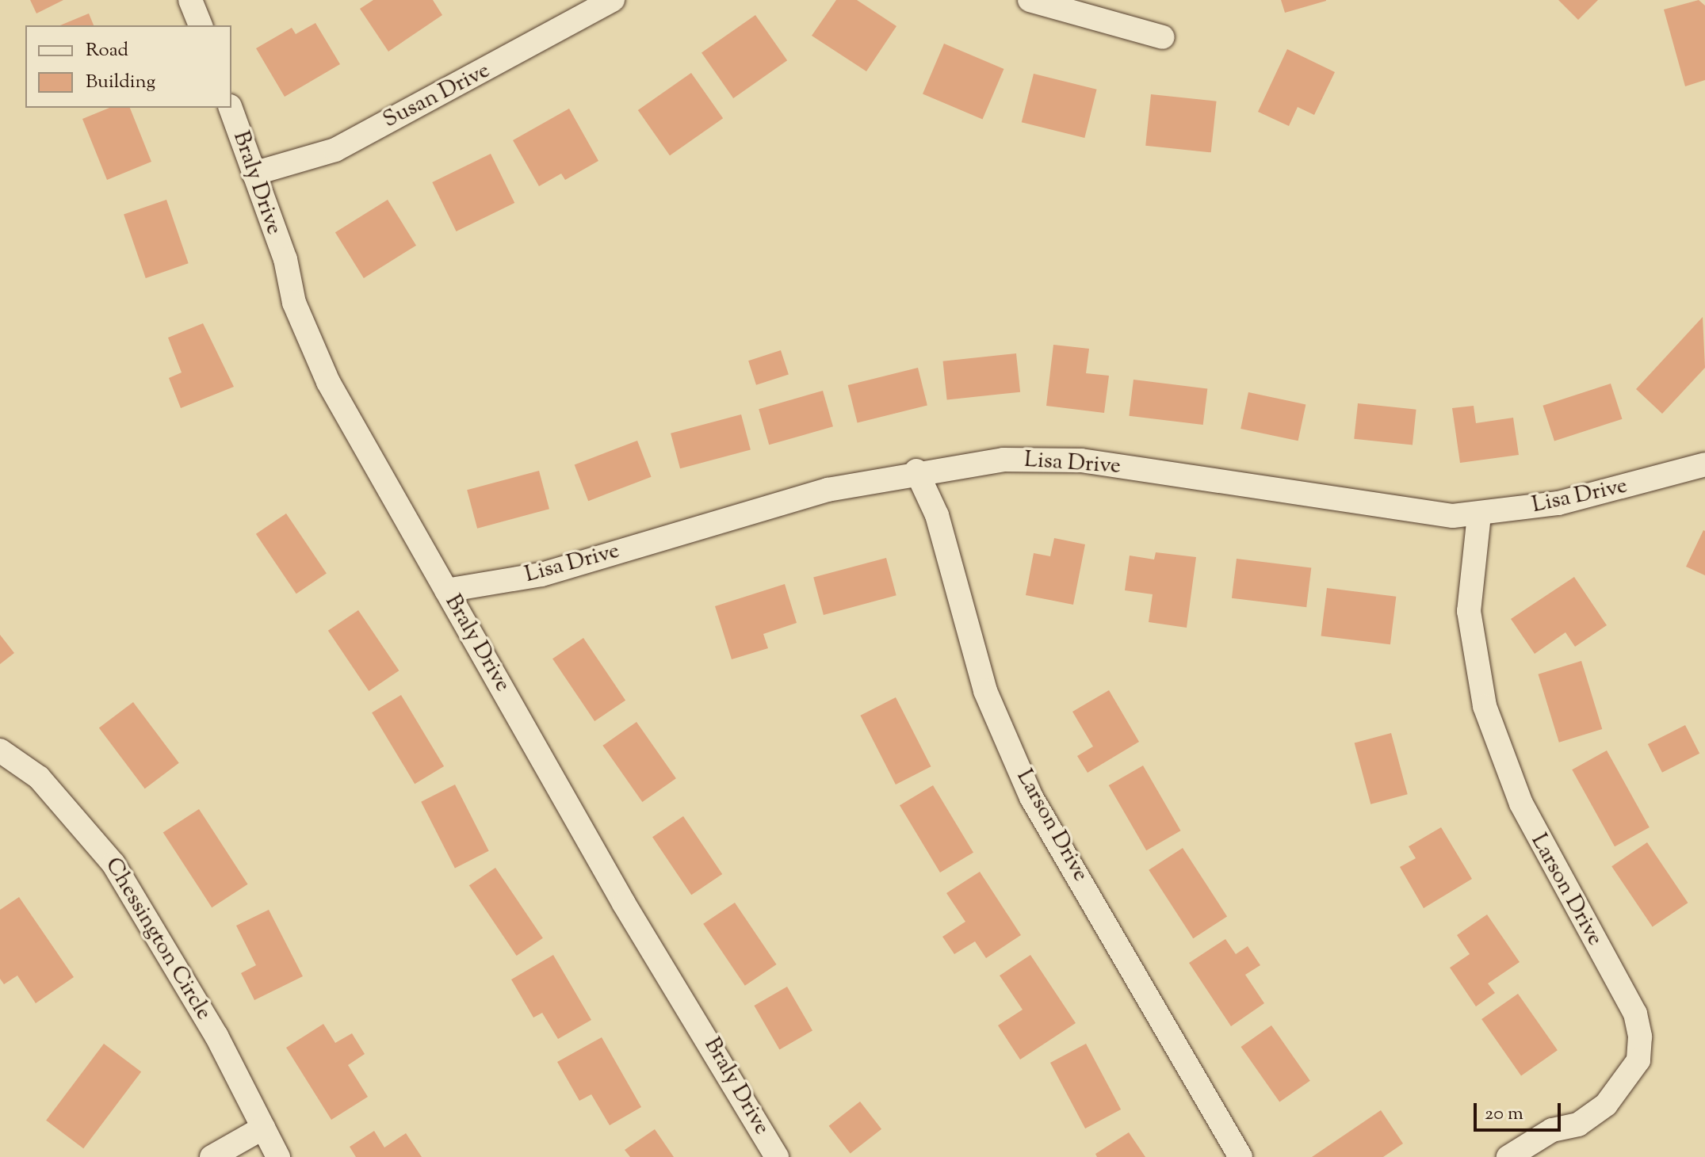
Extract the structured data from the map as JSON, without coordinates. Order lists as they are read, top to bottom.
{
  "streets": {
    "street": [
      "Susan Drive",
      "Braly Drive",
      "Lisa Drive",
      "Larson Drive",
      "Chessington Circle"
    ]
  },
  "crossings": [
    ["Susan Drive", "Braly Drive"],
    ["Braly Drive", "Lisa Drive"],
    ["Lisa Drive", "Larson Drive"]
  ],
  "legend": ["Road", "Building"],
  "scale_bar": "20 m"
}
